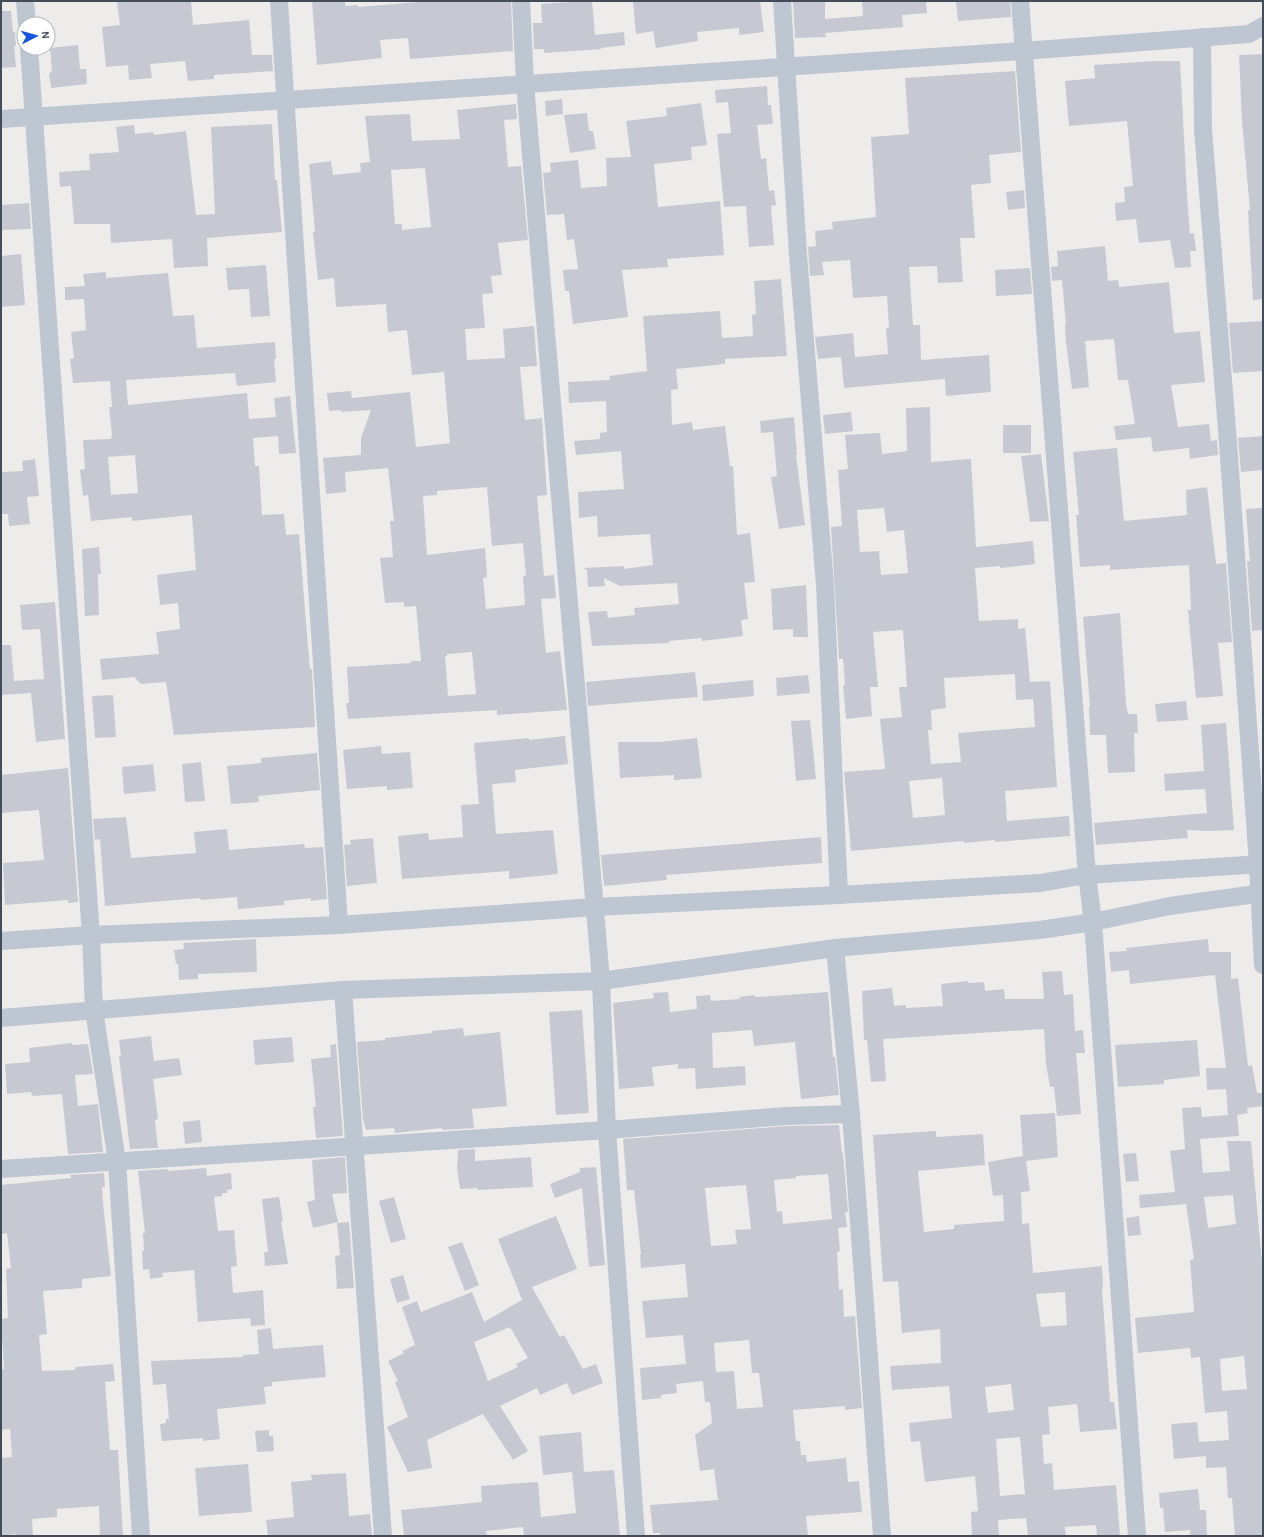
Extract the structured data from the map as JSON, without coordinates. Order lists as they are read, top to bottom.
{
  "north": "right"
}
